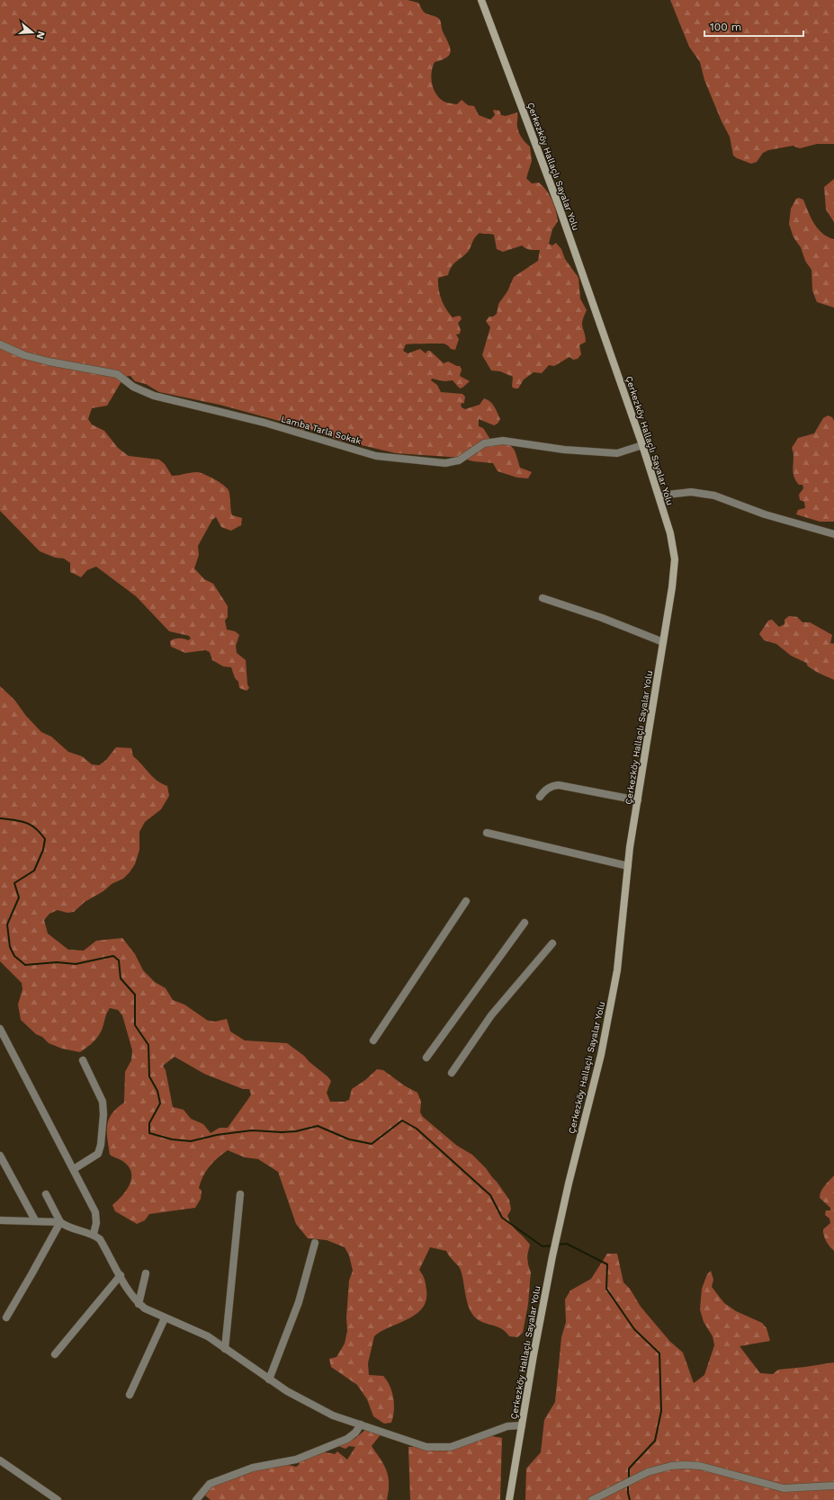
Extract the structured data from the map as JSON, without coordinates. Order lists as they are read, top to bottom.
{
  "streets": {
    "main road": ["Çerkezköy Hallaçlı Sayalar Yolu"],
    "street": ["Lamba Tarla Sokak"]
  },
  "crossings": [
    ["Çerkezköy Hallaçlı Sayalar Yolu", "Lamba Tarla Sokak"]
  ],
  "scale_bar": "100 m",
  "north": "right"
}
